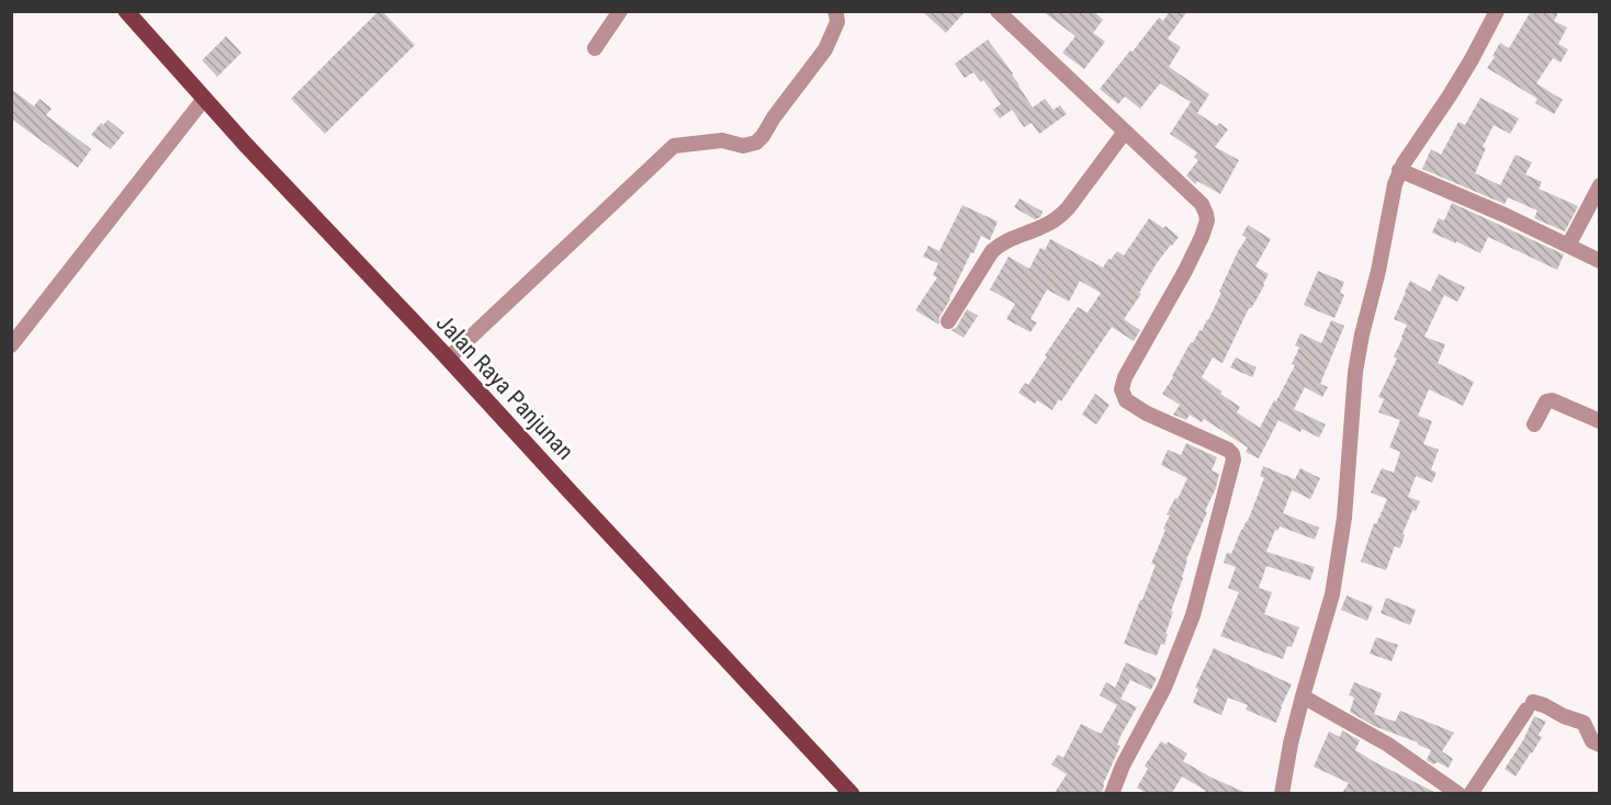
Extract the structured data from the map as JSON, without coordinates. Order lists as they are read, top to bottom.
{
  "streets": {
    "main road": ["Jalan Raya Panjunan"]
  }
}
